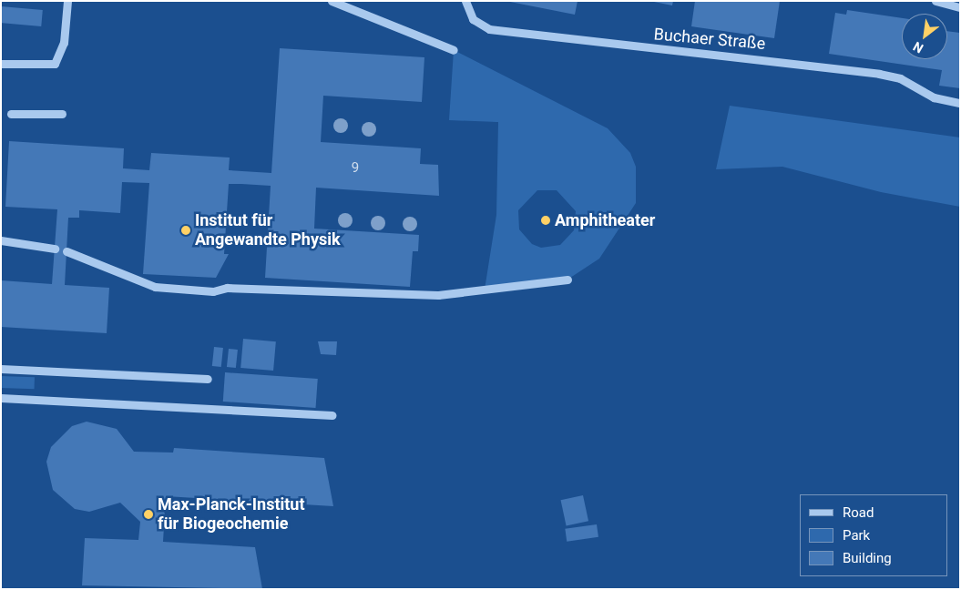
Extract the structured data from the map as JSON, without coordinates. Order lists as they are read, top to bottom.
{
  "streets": {
    "street": ["Buchaer Straße"]
  },
  "places": ["Amphitheater", "Institut für Angewandte Physik", "Max-Planck-Institut für Biogeochemie"],
  "house_numbers": ["9"],
  "legend": ["Road", "Park", "Building"],
  "north": "bottom left"
}
